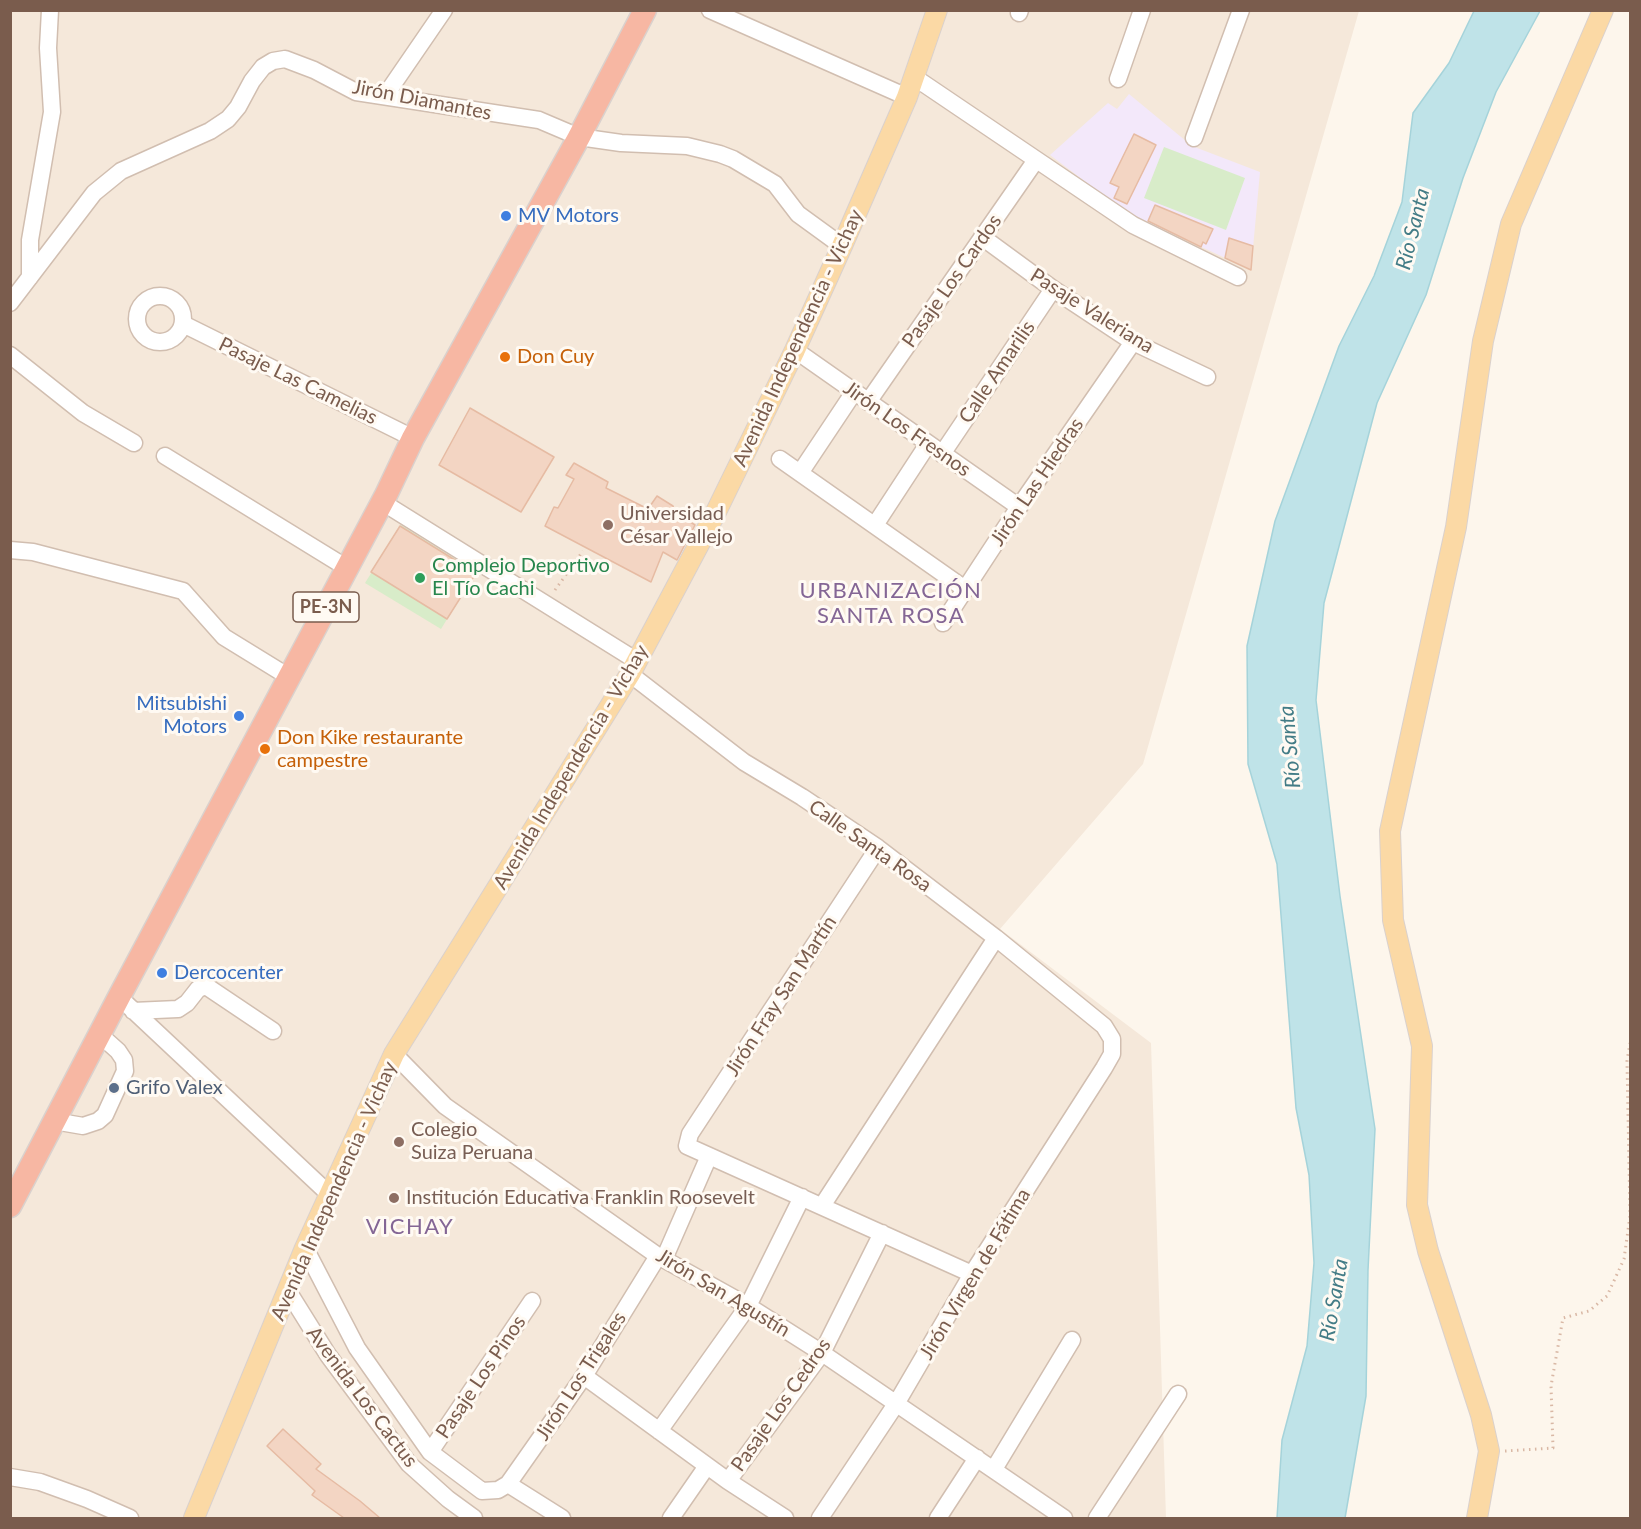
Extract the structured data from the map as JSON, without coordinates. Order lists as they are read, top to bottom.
{
  "streets": {
    "highway": ["PE-3N"],
    "main road": ["Avenida Independencia - Vichay"],
    "street": [
      "Jirón Diamantes",
      "Pasaje Los Cardos",
      "Pasaje Valeriana",
      "Calle Amarilis",
      "Pasaje Las Camelias",
      "Jirón Los Fresnos",
      "Jirón Las Hiedras",
      "Calle Santa Rosa",
      "Jirón Fray San Martín",
      "Jirón Virgen de Fátima",
      "Jirón San Agustín",
      "Jirón Los Trigales",
      "Pasaje Los Pinos",
      "Avenida Los Cactus",
      "Pasaje Los Cedros"
    ]
  },
  "crossings": [
    ["Jirón Diamantes", "Avenida Independencia - Vichay"],
    ["Jirón Diamantes", "PE-3N"],
    ["Pasaje Los Cardos", "Pasaje Valeriana"],
    ["Pasaje Los Cardos", "Jirón Los Fresnos"],
    ["Pasaje Valeriana", "Calle Amarilis"],
    ["Pasaje Valeriana", "Jirón Las Hiedras"],
    ["Avenida Independencia - Vichay", "Jirón Los Fresnos"],
    ["Avenida Independencia - Vichay", "Calle Santa Rosa"],
    ["Avenida Independencia - Vichay", "Jirón San Agustín"],
    ["Avenida Independencia - Vichay", "Avenida Los Cactus"],
    ["Calle Amarilis", "Jirón Los Fresnos"],
    ["Pasaje Las Camelias", "PE-3N"],
    ["Jirón Los Fresnos", "Jirón Las Hiedras"],
    ["PE-3N", "Calle Santa Rosa"],
    ["Calle Santa Rosa", "Jirón Fray San Martín"],
    ["Calle Santa Rosa", "Jirón Virgen de Fátima"],
    ["Jirón Fray San Martín", "Jirón Los Trigales"],
    ["Jirón Virgen de Fátima", "Jirón San Agustín"],
    ["Jirón San Agustín", "Jirón Los Trigales"],
    ["Jirón San Agustín", "Pasaje Los Cedros"]
  ],
  "districts": ["URBANIZACIÓN SANTA ROSA", "VICHAY"],
  "water": ["Río Santa"],
  "places": [
    "MV Motors",
    "Don Cuy",
    "Universidad César Vallejo",
    "Complejo Deportivo El Tío Cachi",
    "Mitsubishi Motors",
    "Don Kike restaurante campestre",
    "Dercocenter",
    "Grifo Valex",
    "Colegio Suiza Peruana",
    "Institución Educativa Franklin Roosevelt"
  ]
}
